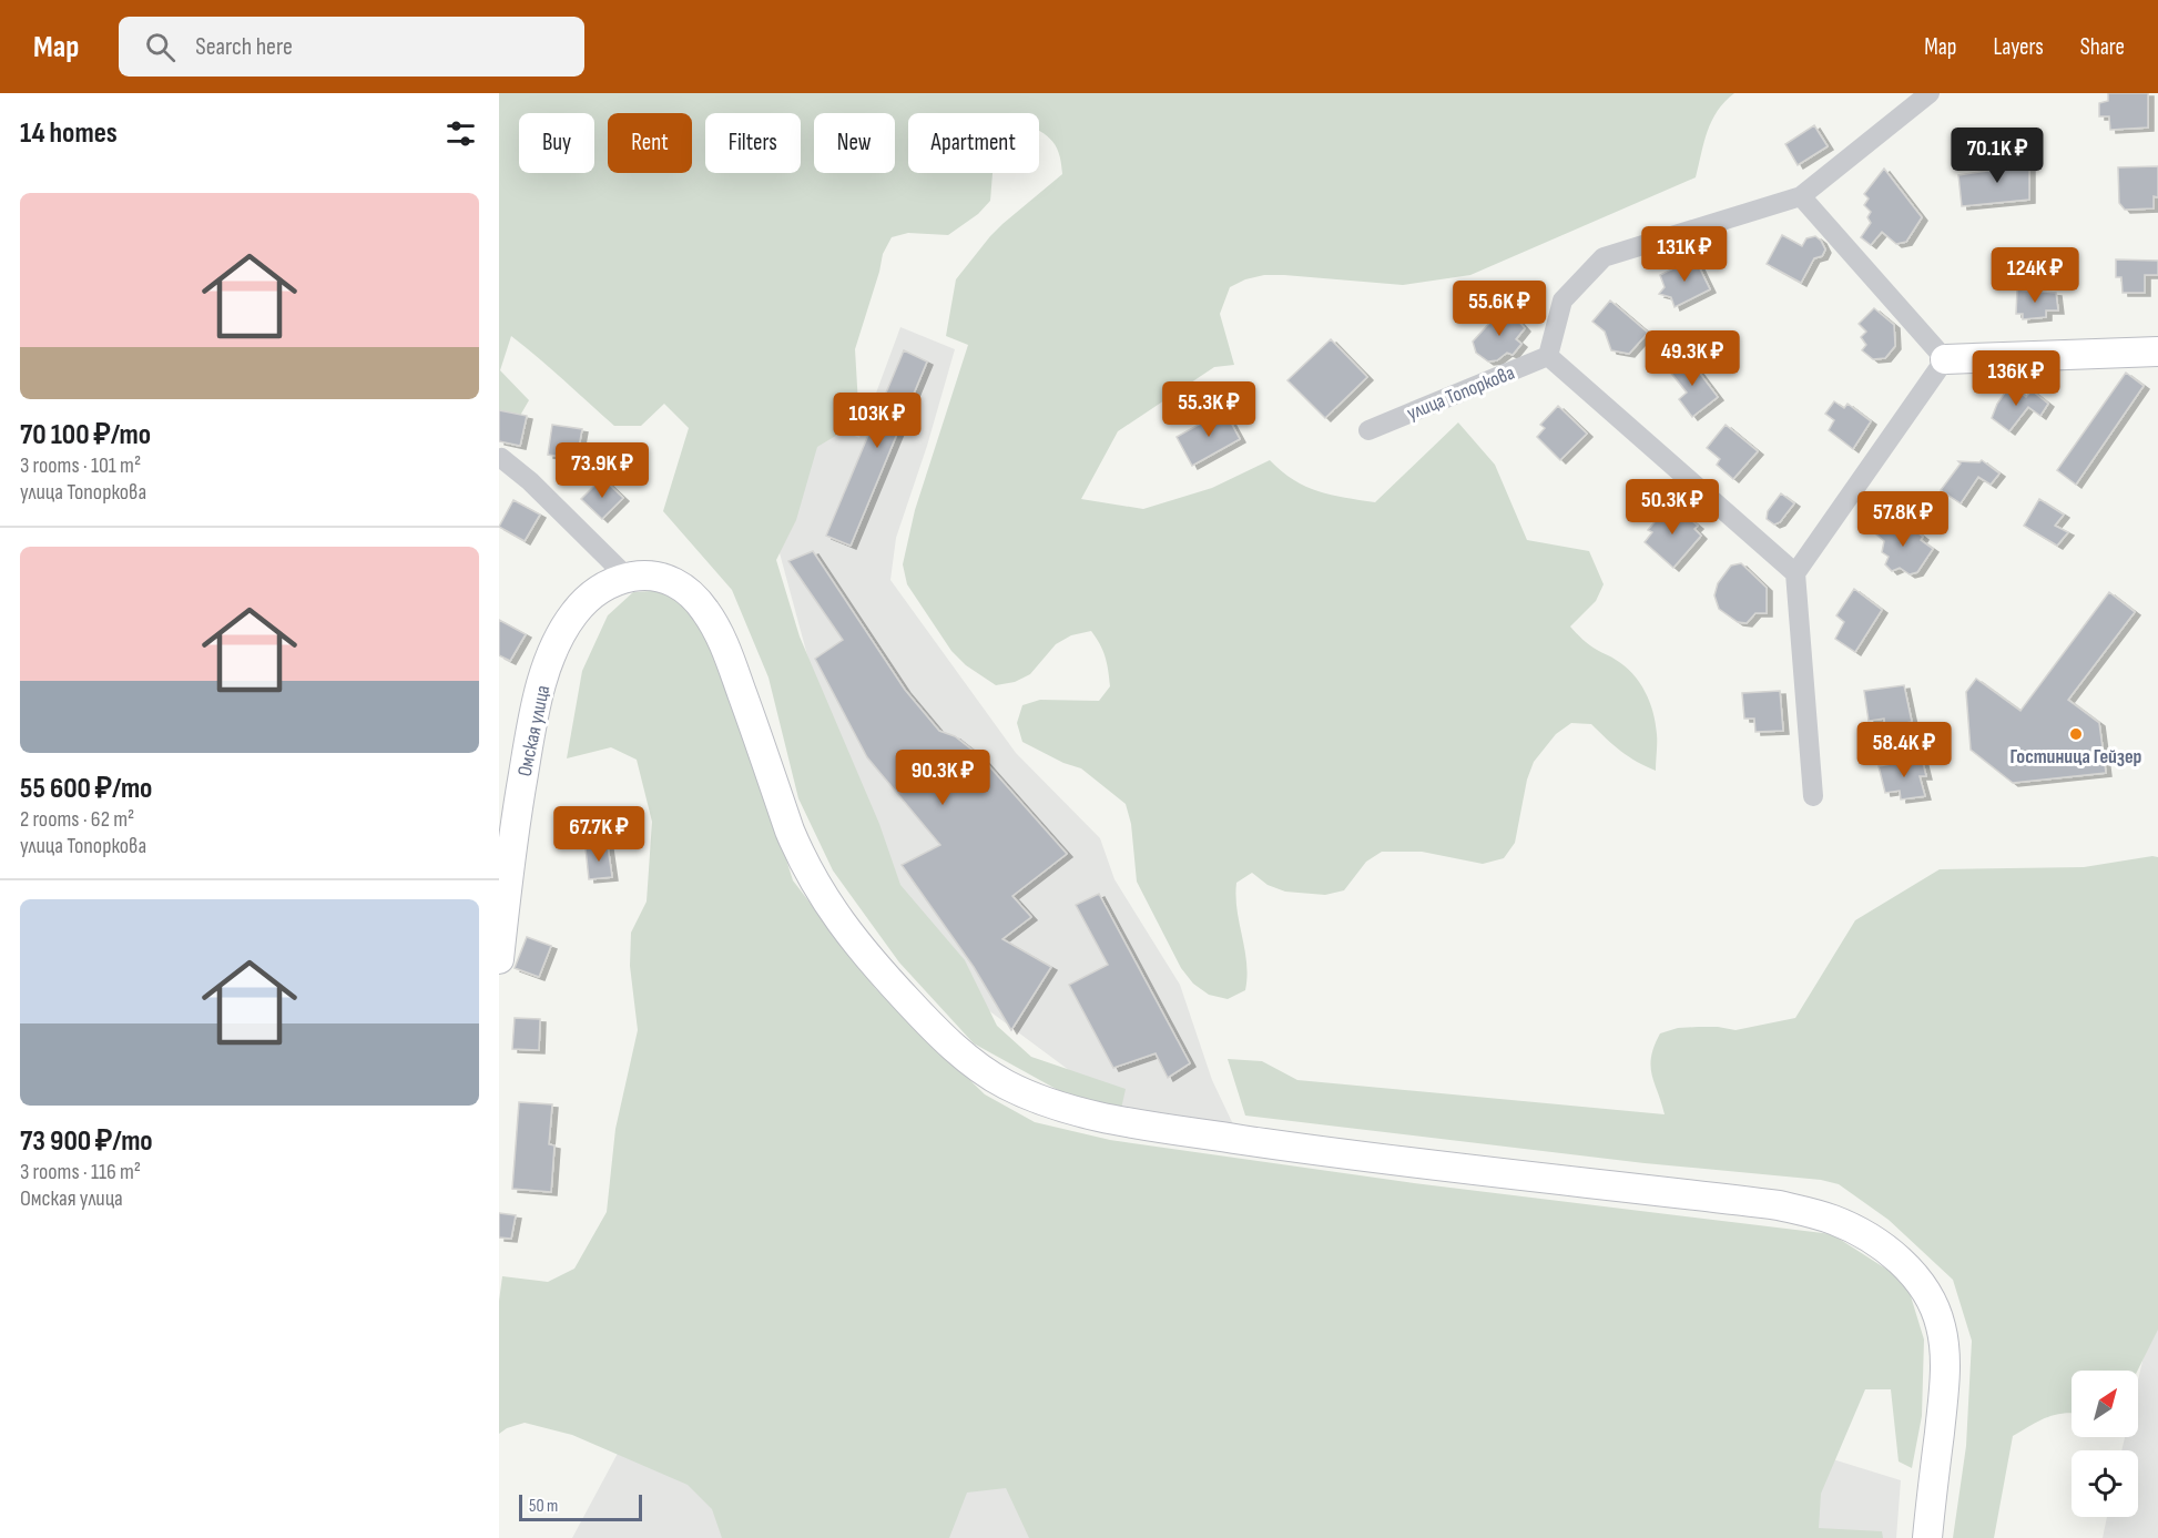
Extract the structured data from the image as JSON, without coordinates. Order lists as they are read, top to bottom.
{
  "streets": {
    "main road": ["Омская улица"],
    "street": ["улица Топоркова"]
  },
  "places": ["Гостиница Гейзер"],
  "scale_bar": "50 m",
  "north": "top right",
  "page": {
    "header": "Map",
    "search": "Search here",
    "nav": ["Map", "Layers", "Share"],
    "heading": "14 homes",
    "chip": [
      "Buy",
      "Rent",
      "Filters",
      "New",
      "Apartment"
    ],
    "price": [
      "70.1K ₽",
      "131K ₽",
      "124K ₽",
      "55.6K ₽",
      "49.3K ₽",
      "136K ₽",
      "55.3K ₽",
      "103K ₽",
      "73.9K ₽",
      "50.3K ₽",
      "57.8K ₽",
      "58.4K ₽",
      "90.3K ₽",
      "67.7K ₽"
    ],
    "list": [
      {
        "name": "70 100 ₽/mo",
        "note": "3 rooms · 101 m² · улица Топоркова"
      },
      {
        "name": "55 600 ₽/mo",
        "note": "2 rooms · 62 m² · улица Топоркова"
      },
      {
        "name": "73 900 ₽/mo",
        "note": "3 rooms · 116 m² · Омская улица"
      }
    ],
    "scale": "50 m"
  }
}
